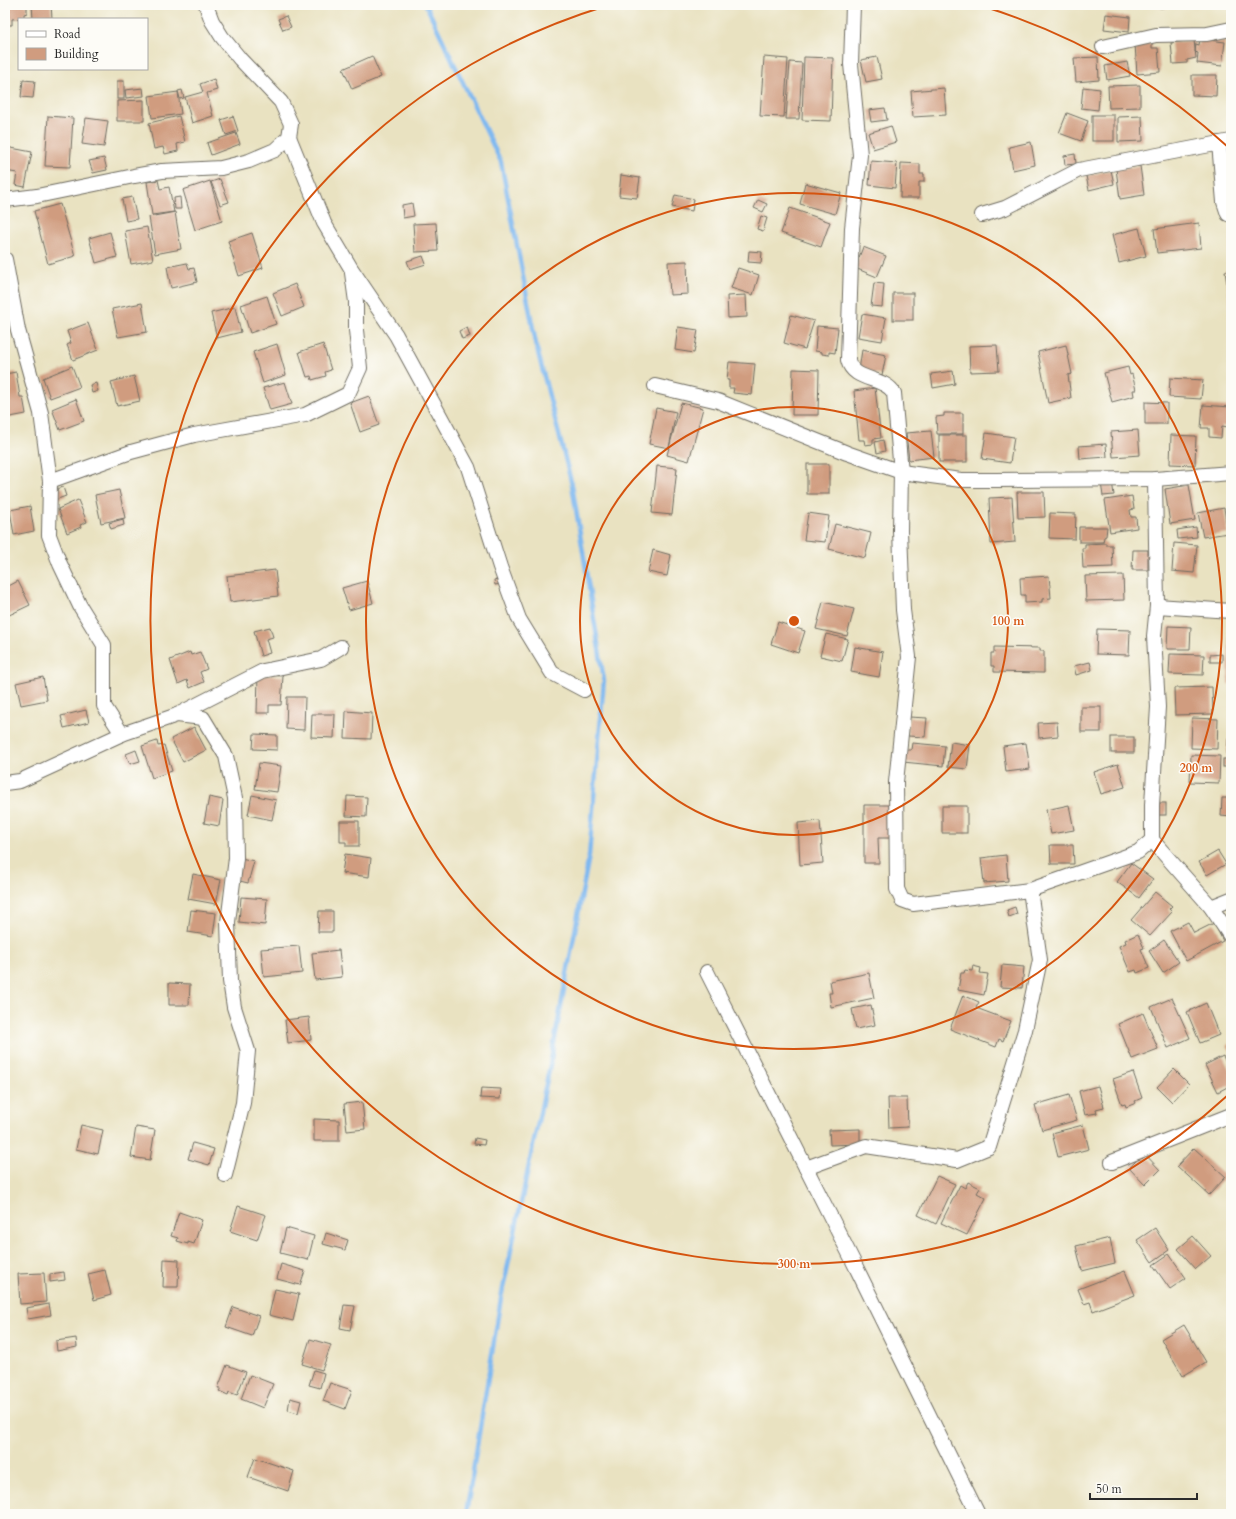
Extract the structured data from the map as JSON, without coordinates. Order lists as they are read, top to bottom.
{
  "legend": ["Road", "Building"],
  "scale_bar": "50 m",
  "rings": ["100 m", "200 m", "300 m"]
}
